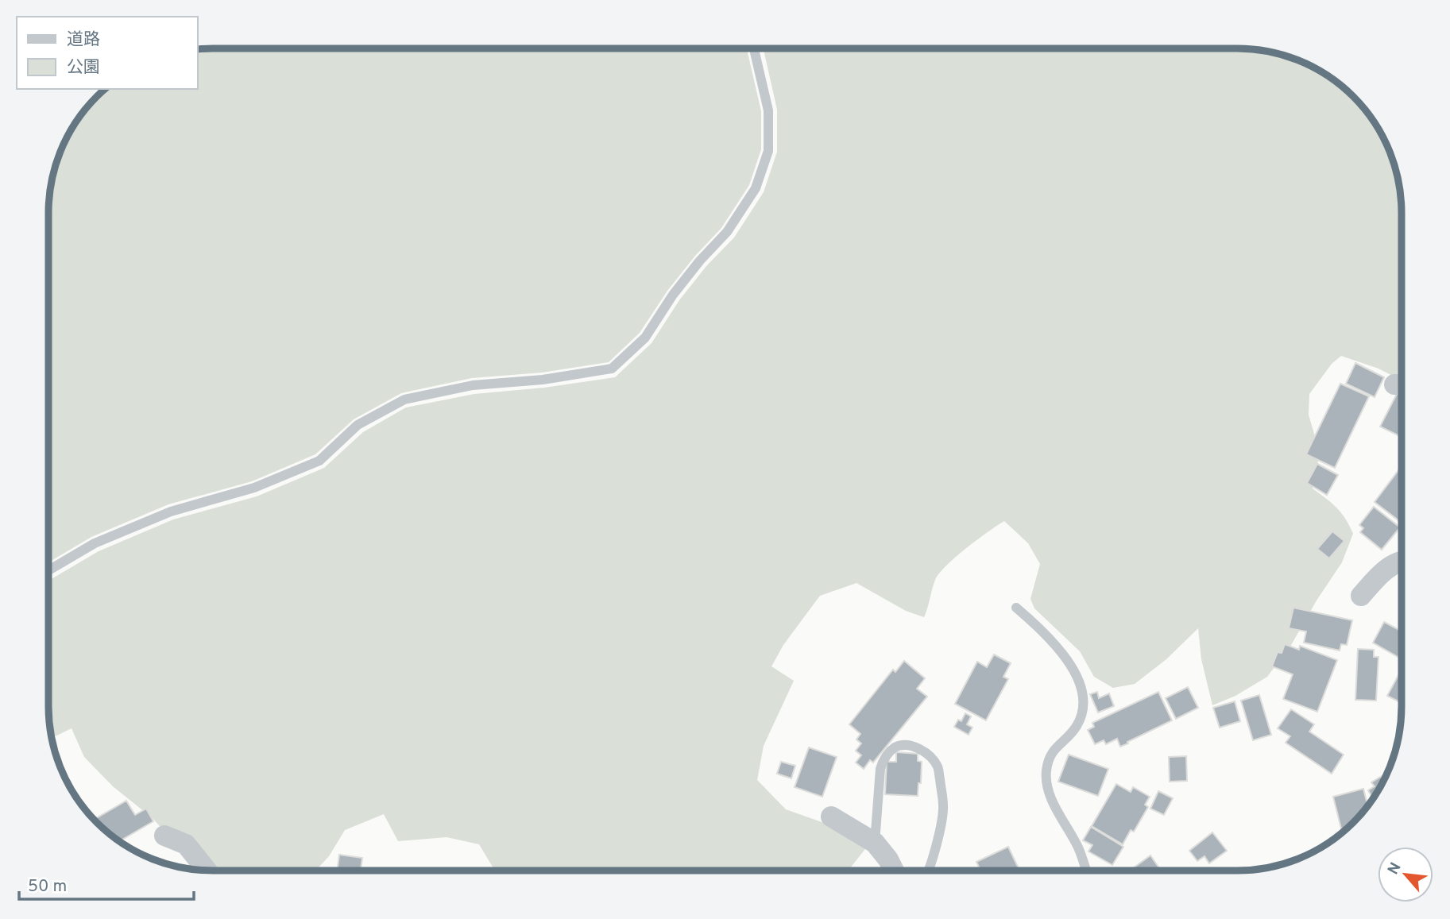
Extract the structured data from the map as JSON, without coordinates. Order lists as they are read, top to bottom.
{
  "legend": ["道路", "公園"],
  "scale_bar": "50 m",
  "north": "top left"
}
